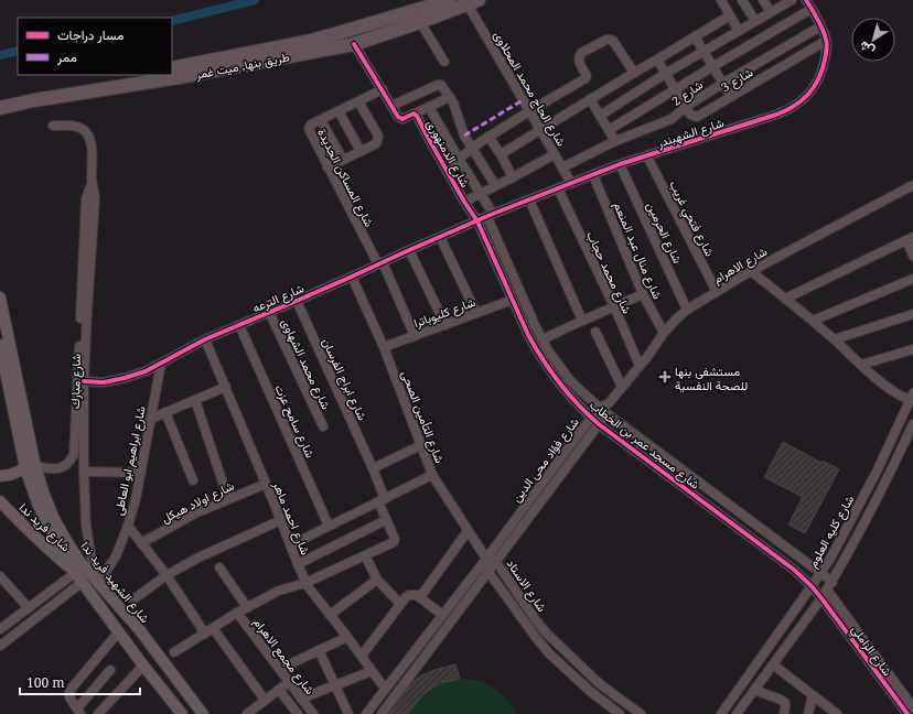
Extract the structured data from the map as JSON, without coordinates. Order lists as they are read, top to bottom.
{
  "streets": {
    "highway": ["طريق بنها, ميت غمر"],
    "main road": ["شارع فريد ندا", "شارع الشهيد فريد ندا"],
    "street": [
      "شارع 3",
      "شارع الحاج محمد المحلاوى",
      "شارع 2",
      "شارع الشهبندر",
      "شارع الدمنهورى",
      "شارع المساكن الجديدة",
      "شارع فتحي غريب",
      "شارع الحرمين",
      "شارع منال عبد المنعم",
      "شارع الاهرام",
      "شارع محمد حجاب",
      "شارع الترعه",
      "شارع كليوباترا",
      "شارع محمد الشهاوى",
      "شارع ابراج الفرسان",
      "شارع مبارك",
      "شارع التأمين الصحى",
      "شارع سامح عزت",
      "شارع مسجد عمر بن الخطاب",
      "شارع فؤاد محى الدين",
      "شارع ابراهيم ابو العاطى",
      "شارع اولاد هيكل",
      "شارع احمد ماهر",
      "شارع كليه العلوم",
      "شارع الاستاد",
      "شارع الزاملي",
      "شارع مجمع الاهرام"
    ]
  },
  "crossings": [
    ["طريق بنها, ميت غمر", "شارع الحاج محمد المحلاوى"],
    ["طريق بنها, ميت غمر", "شارع الدمنهورى"],
    ["شارع 3", "شارع 2"],
    ["شارع 3", "شارع الشهبندر"],
    ["شارع الحاج محمد المحلاوى", "شارع 2"],
    ["شارع الحاج محمد المحلاوى", "شارع الشهبندر"],
    ["شارع 2", "شارع الشهبندر"],
    ["شارع الشهبندر", "شارع الدمنهورى"],
    ["شارع الشهبندر", "شارع فتحي غريب"],
    ["شارع الشهبندر", "شارع الحرمين"],
    ["شارع الشهبندر", "شارع منال عبد المنعم"],
    ["شارع الشهبندر", "شارع محمد حجاب"],
    ["شارع الشهبندر", "شارع الترعه"],
    ["شارع الشهبندر", "شارع مسجد عمر بن الخطاب"],
    ["شارع الدمنهورى", "شارع المساكن الجديدة"],
    ["شارع الدمنهورى", "شارع الترعه"],
    ["شارع الدمنهورى", "شارع مسجد عمر بن الخطاب"],
    ["شارع المساكن الجديدة", "شارع الترعه"],
    ["شارع المساكن الجديدة", "شارع كليوباترا"],
    ["شارع فتحي غريب", "شارع الاهرام"],
    ["شارع الحرمين", "شارع الاهرام"],
    ["شارع منال عبد المنعم", "شارع الاهرام"],
    ["شارع الاهرام", "شارع محمد حجاب"],
    ["شارع الاهرام", "شارع فؤاد محى الدين"],
    ["شارع الترعه", "شارع محمد الشهاوى"],
    ["شارع الترعه", "شارع ابراج الفرسان"],
    ["شارع الترعه", "شارع مبارك"],
    ["شارع الترعه", "شارع التأمين الصحى"],
    ["شارع الترعه", "شارع سامح عزت"],
    ["شارع الترعه", "شارع مسجد عمر بن الخطاب"],
    ["شارع الترعه", "شارع ابراهيم ابو العاطى"],
    ["شارع الترعه", "شارع احمد ماهر"],
    ["شارع كليوباترا", "شارع التأمين الصحى"],
    ["شارع كليوباترا", "شارع مسجد عمر بن الخطاب"],
    ["شارع مبارك", "شارع ابراهيم ابو العاطى"],
    ["شارع مبارك", "شارع الشهيد فريد ندا"],
    ["شارع التأمين الصحى", "شارع فؤاد محى الدين"],
    ["شارع التأمين الصحى", "شارع الاستاد"],
    ["شارع مسجد عمر بن الخطاب", "شارع فؤاد محى الدين"],
    ["شارع مسجد عمر بن الخطاب", "شارع كليه العلوم"],
    ["شارع مسجد عمر بن الخطاب", "شارع الزاملي"],
    ["شارع فؤاد محى الدين", "شارع احمد ماهر"],
    ["شارع فؤاد محى الدين", "شارع الاستاد"],
    ["شارع ابراهيم ابو العاطى", "شارع الشهيد فريد ندا"],
    ["شارع اولاد هيكل", "شارع احمد ماهر"],
    ["شارع فريد ندا", "شارع الشهيد فريد ندا"],
    ["شارع كليه العلوم", "شارع الزاملي"]
  ],
  "places": {
    "health": ["مستشفى بنها للصحة النفسية"]
  },
  "legend": ["مسار دراجات", "ممر"],
  "scale_bar": "100 m",
  "north": "bottom left"
}
